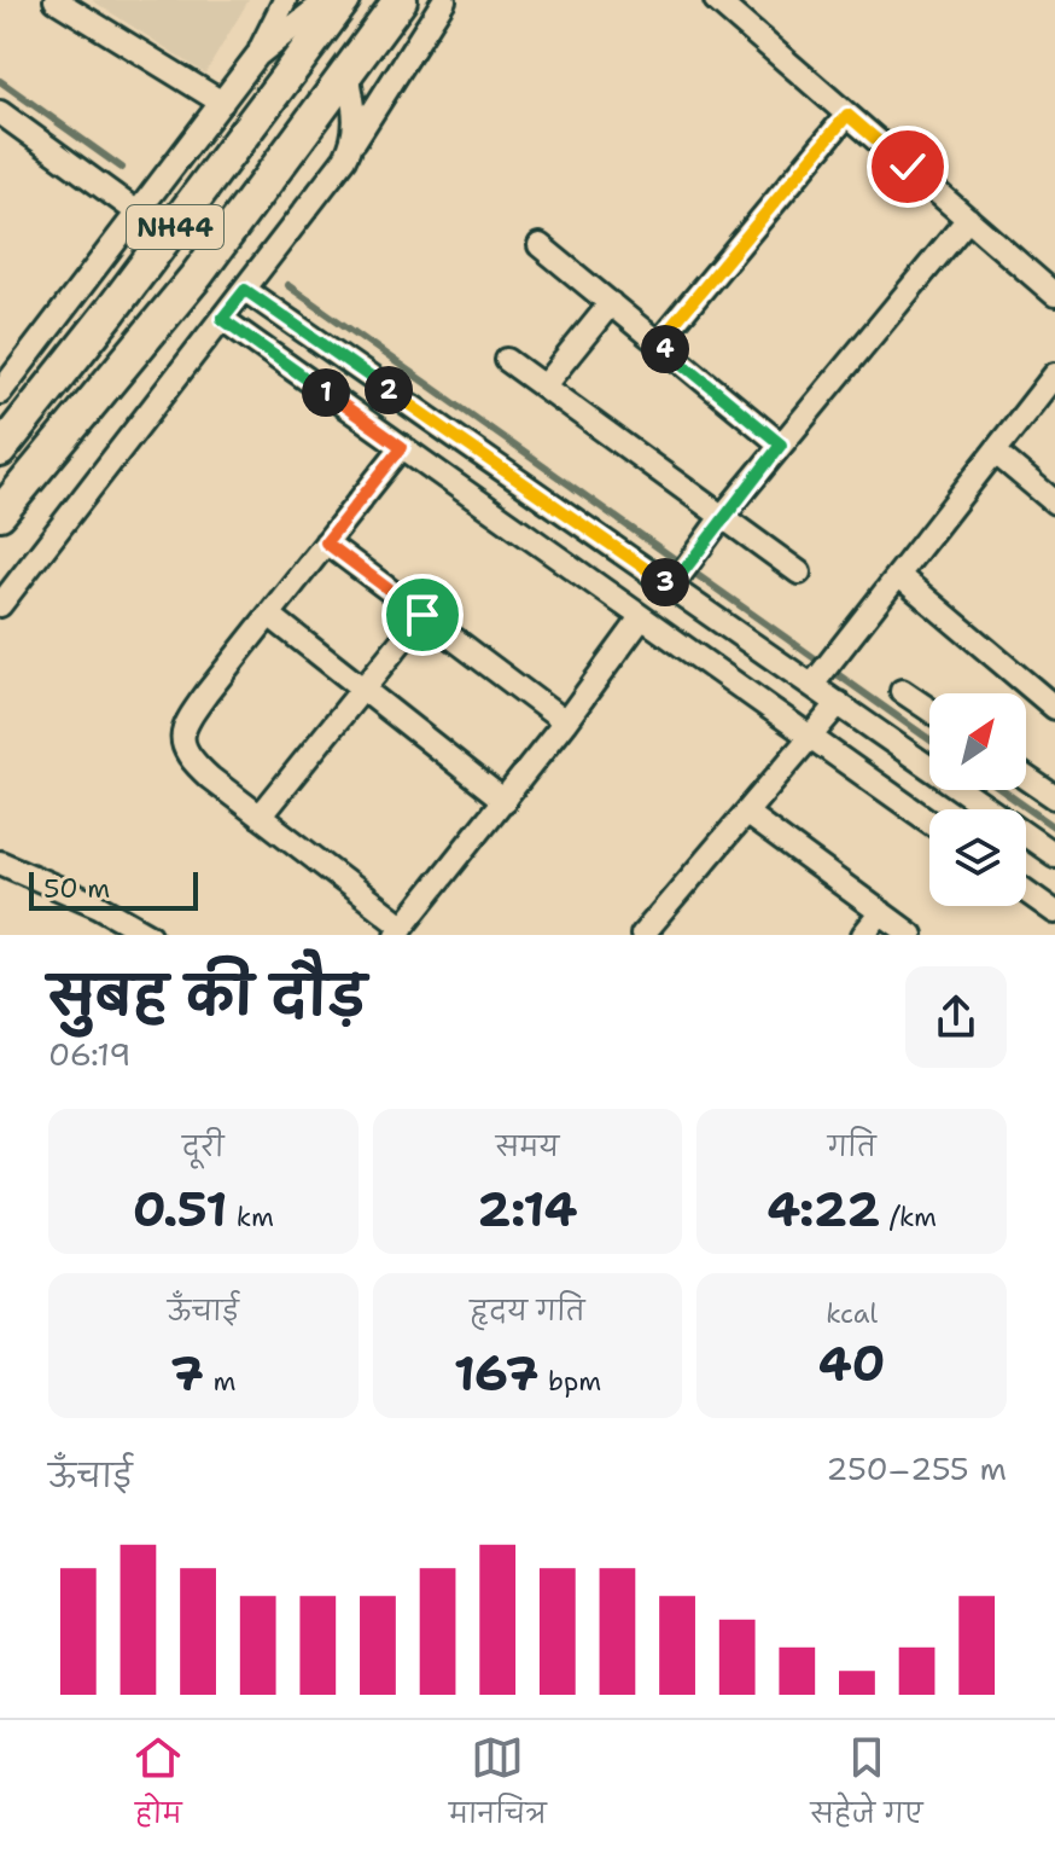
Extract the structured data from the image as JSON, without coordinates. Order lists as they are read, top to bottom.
{
  "streets": {
    "highway": ["NH44"]
  },
  "scale_bar": "50 m",
  "north": "top right",
  "page": {
    "pins": [
      "4",
      "2",
      "1",
      "3"
    ],
    "scale": "50 m",
    "heading": ["सुबह की दौड़", "06:19"],
    "stats": [
      ["दूरी", "0.51 km"],
      ["समय", "2:14"],
      ["गति", "4:22 /km"],
      ["ऊँचाई", "7 m"],
      ["हृदय गति", "167 bpm"],
      ["kcal", "40"]
    ],
    "chart": ["ऊँचाई", "250–255 m"],
    "tabs": ["होम", "मानचित्र", "सहेजे गए"]
  }
}
